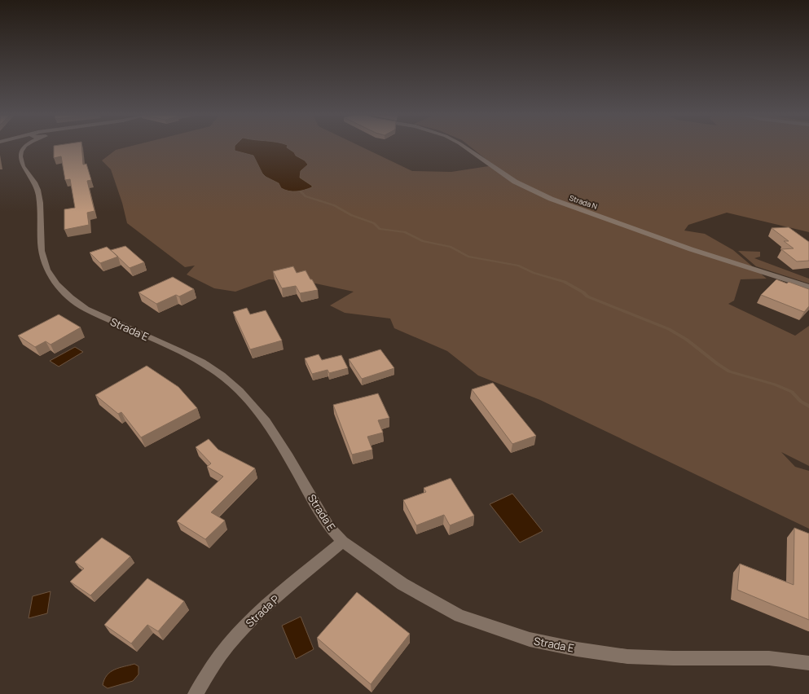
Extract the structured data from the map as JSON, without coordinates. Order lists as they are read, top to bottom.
{
  "streets": {
    "street": ["Strada N", "Strada E", "Strada P"]
  },
  "crossings": [
    ["Strada E", "Strada P"]
  ]
}
